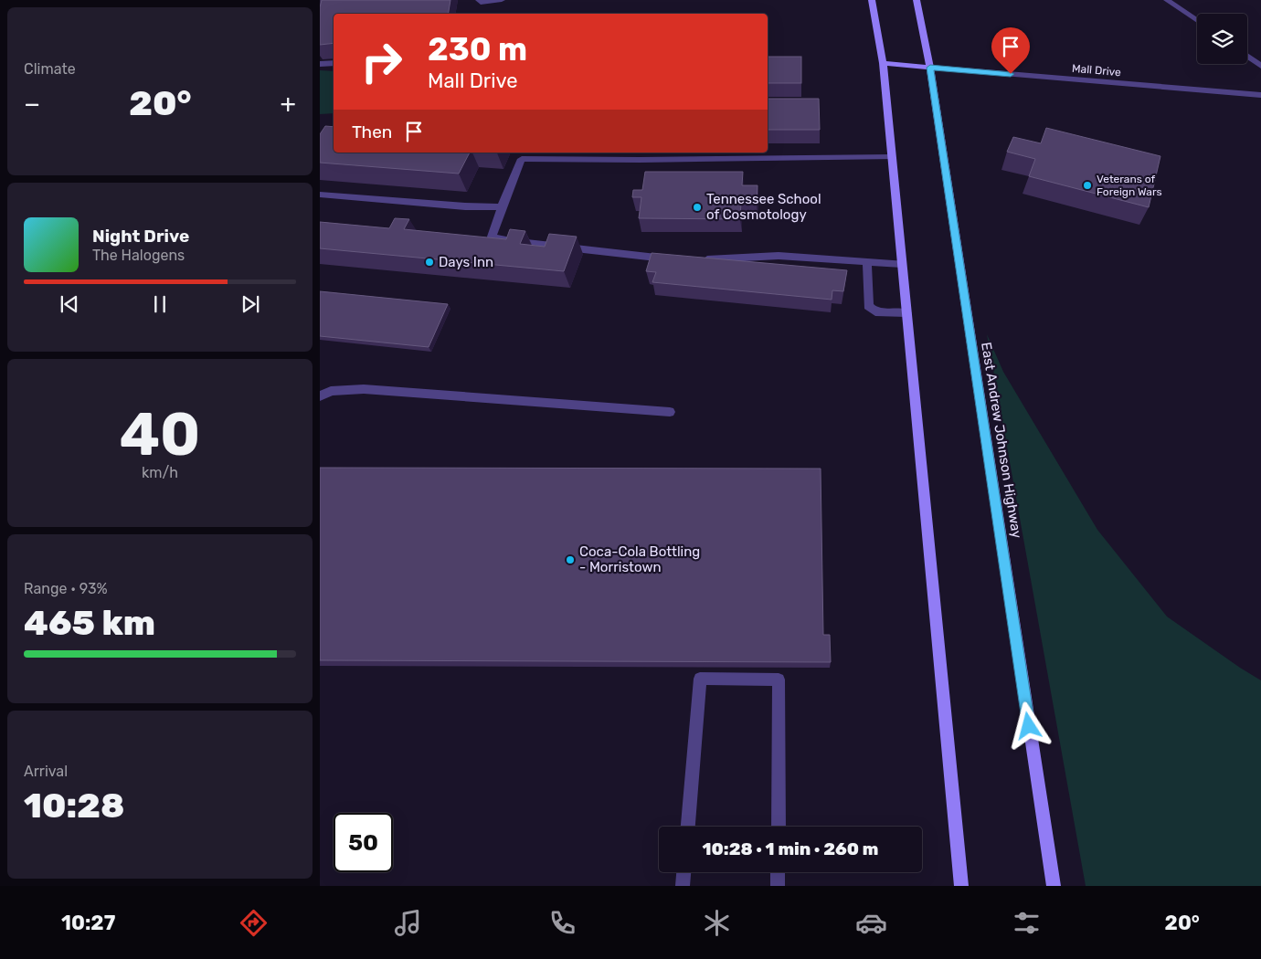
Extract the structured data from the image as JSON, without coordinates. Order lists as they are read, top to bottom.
{
  "streets": {
    "main road": ["East Andrew Johnson Highway"],
    "street": ["Mall Drive"]
  },
  "crossings": [
    ["Mall Drive", "East Andrew Johnson Highway"]
  ],
  "places": [
    "Veterans of Foreign Wars",
    "Tennessee School of Cosmotology",
    "Days Inn",
    "Coca-Cola Bottling - Morristown"
  ],
  "page": {
    "tile": [
      "Climate",
      ["40", "km/h"],
      ["Range · 93%", "465 km"],
      ["Arrival", "10:28"]
    ],
    "turn": ["230 m", "Mall Drive"],
    "heat": ["−", "20°", "+"],
    "then": "Then",
    "song": ["Night Drive", "The Halogens"],
    "limit": "50",
    "trip": "10:28 · 1 min · 260 m",
    "tabs": ["10:27", "20°"]
  }
}
